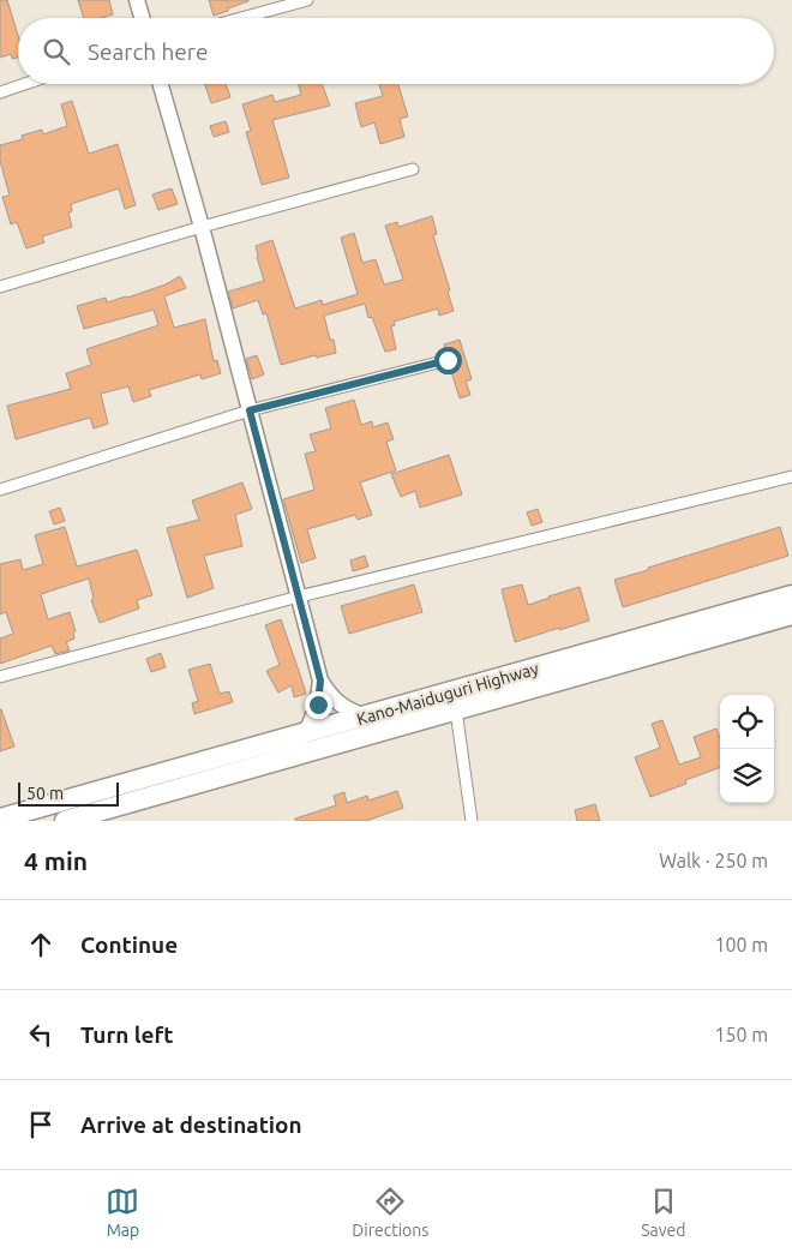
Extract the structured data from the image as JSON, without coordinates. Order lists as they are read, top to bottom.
{
  "streets": {
    "highway": ["Kano-Maiduguri Highway"]
  },
  "scale_bar": "50 m",
  "page": {
    "search": "Search here",
    "scale": "50 m",
    "heading": ["4 min", "Walk · 250 m"],
    "list": [
      ["Continue", "100 m"],
      ["Turn left", "150 m"],
      "Arrive at destination"
    ],
    "nav": ["Map", "Directions", "Saved"]
  }
}
